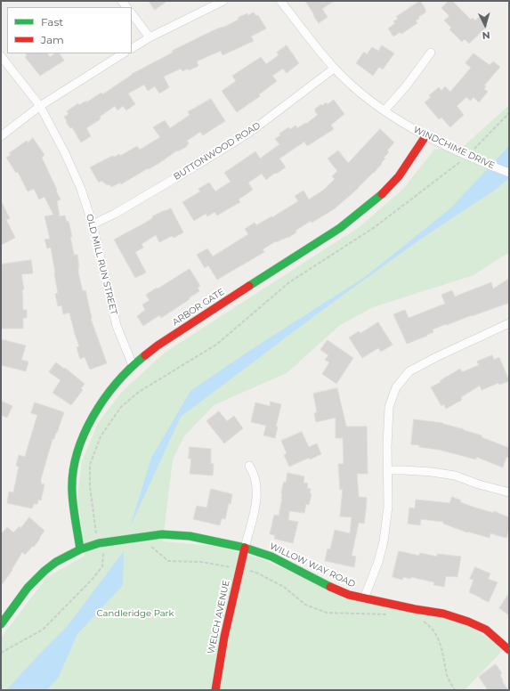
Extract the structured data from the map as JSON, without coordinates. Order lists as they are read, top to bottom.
{
  "streets": {
    "street": [
      "WINDCHIME DRIVE",
      "BUTTONWOOD ROAD",
      "OLD MILL RUN STREET",
      "ARBOR GATE",
      "WILLOW WAY ROAD",
      "WELCH AVENUE"
    ]
  },
  "crossings": [
    ["WINDCHIME DRIVE", "BUTTONWOOD ROAD"],
    ["WINDCHIME DRIVE", "ARBOR GATE"],
    ["BUTTONWOOD ROAD", "OLD MILL RUN STREET"],
    ["OLD MILL RUN STREET", "ARBOR GATE"],
    ["ARBOR GATE", "WILLOW WAY ROAD"],
    ["WILLOW WAY ROAD", "WELCH AVENUE"]
  ],
  "parks": ["Candleridge Park"],
  "legend": ["Fast", "Jam"],
  "north": "bottom"
}
